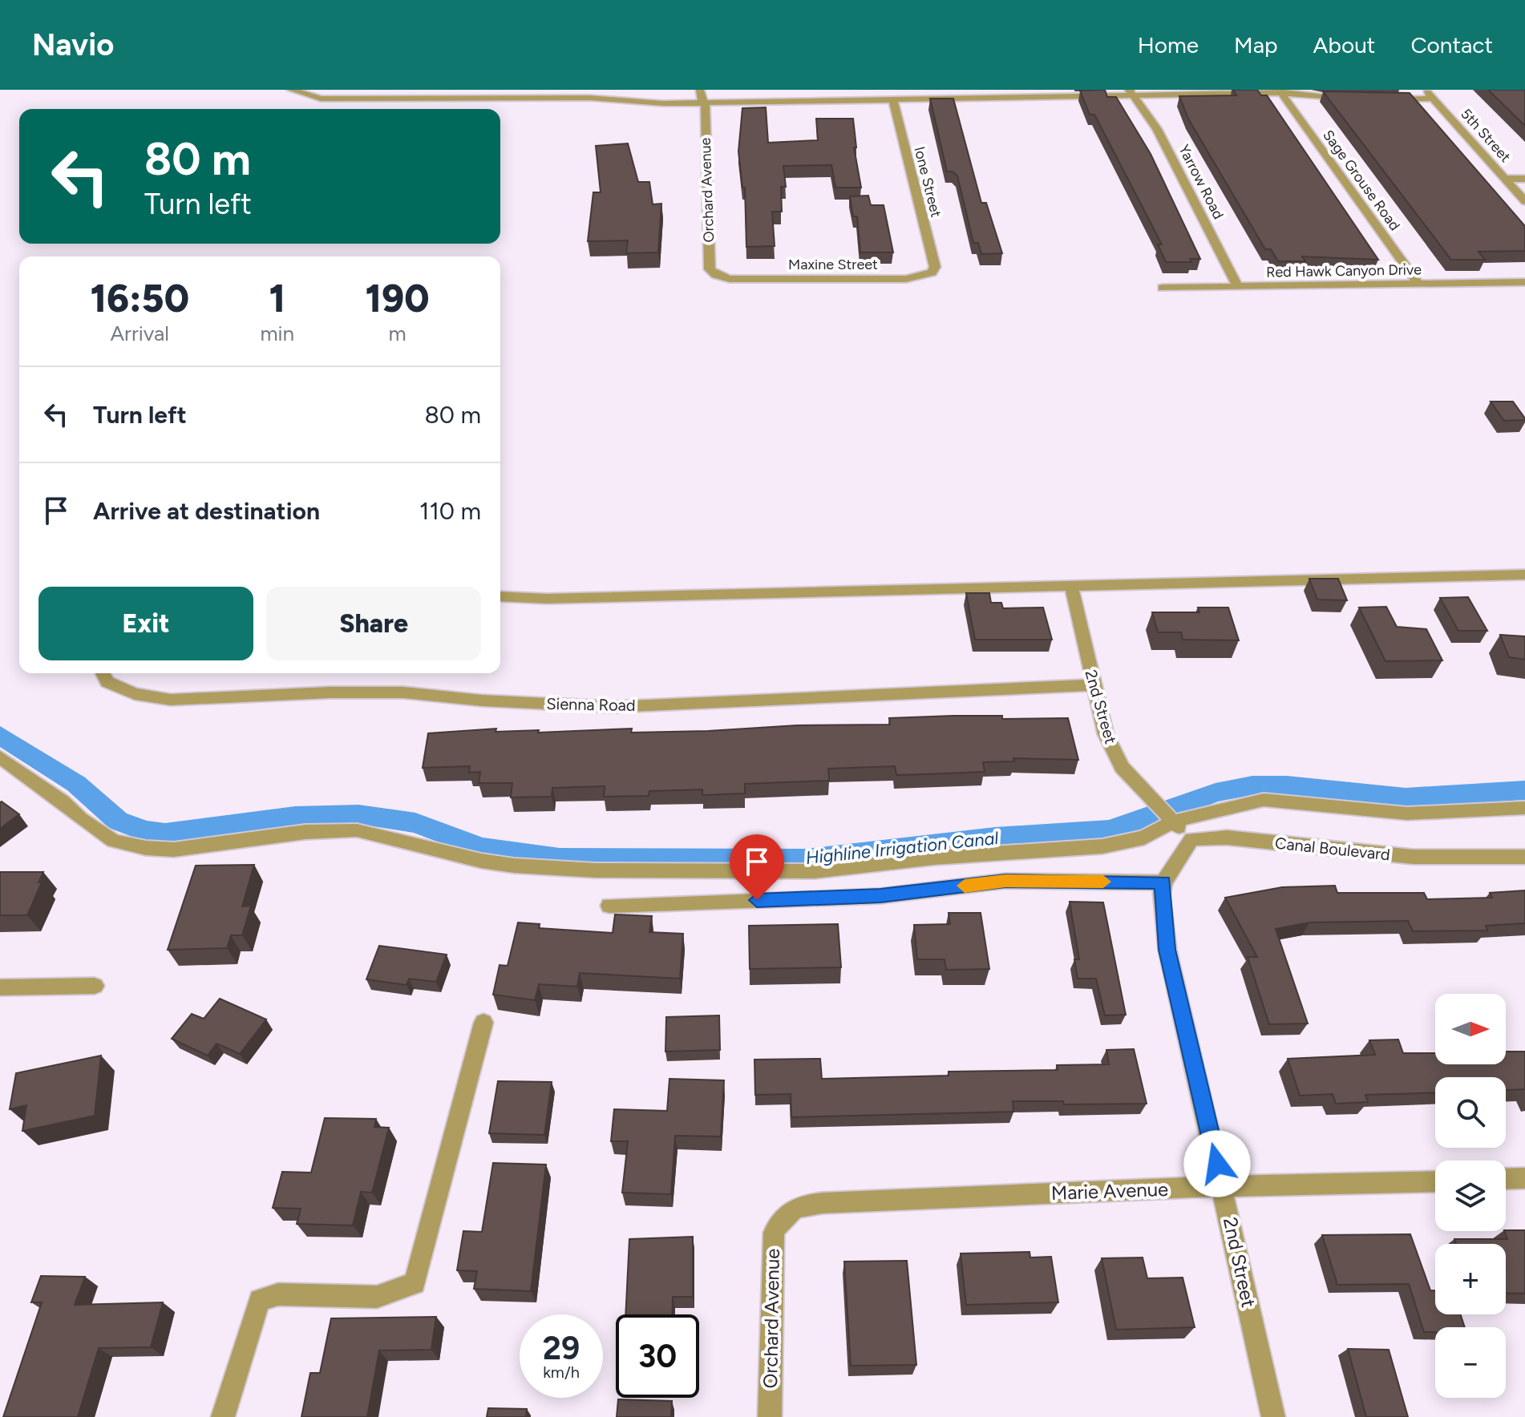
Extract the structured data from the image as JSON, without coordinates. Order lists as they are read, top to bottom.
{
  "streets": {
    "street": [
      "5th Street",
      "Sage Grouse Road",
      "Ione Street",
      "Yarrow Road",
      "Orchard Avenue",
      "Maxine Street",
      "Red Hawk Canyon Drive",
      "Sienna Road",
      "2nd Street",
      "Canal Boulevard",
      "Marie Avenue"
    ]
  },
  "crossings": [
    ["Sage Grouse Road", "Red Hawk Canyon Drive"],
    ["Ione Street", "Maxine Street"],
    ["Yarrow Road", "Red Hawk Canyon Drive"],
    ["Orchard Avenue", "Maxine Street"],
    ["Orchard Avenue", "Marie Avenue"],
    ["Sienna Road", "2nd Street"],
    ["2nd Street", "Canal Boulevard"],
    ["2nd Street", "Marie Avenue"]
  ],
  "water": ["Highline Irrigation Canal"],
  "north": "right",
  "page": {
    "header": "Navio",
    "nav": [
      "Home",
      "Map",
      "About",
      "Contact"
    ],
    "turn": ["80 m", "Turn left"],
    "eta": [
      "16:50",
      "Arrival",
      "1",
      "min",
      "190",
      "m"
    ],
    "list": [
      {
        "name": "Turn left",
        "value": "80 m"
      },
      {
        "name": "Arrive at destination",
        "value": "110 m"
      }
    ],
    "buttons": ["Exit", "Share"],
    "map_buttons": ["+", "−"],
    "speed": "29 km/h",
    "limit": "30"
  }
}
